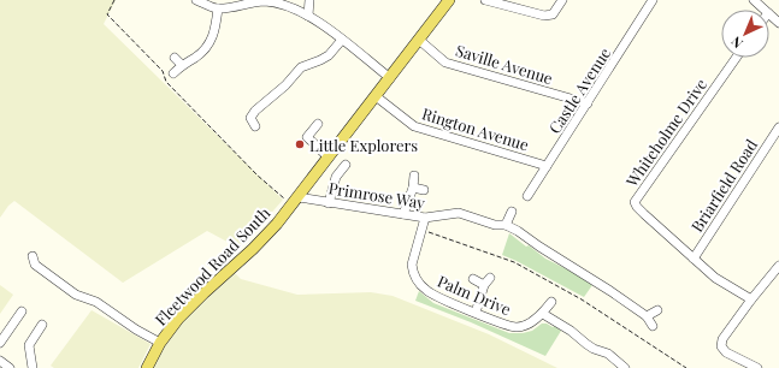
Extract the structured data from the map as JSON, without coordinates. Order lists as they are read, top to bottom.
{
  "streets": {
    "main road": ["Fleetwood Road South"],
    "street": [
      "Saville Avenue",
      "Castle Avenue",
      "Rington Avenue",
      "Whiteholme Drive",
      "Briarfield Road",
      "Primrose Way",
      "Palm Drive"
    ]
  },
  "crossings": [
    ["Saville Avenue", "Castle Avenue"],
    ["Saville Avenue", "Fleetwood Road South"],
    ["Castle Avenue", "Rington Avenue"],
    ["Rington Avenue", "Fleetwood Road South"],
    ["Whiteholme Drive", "Briarfield Road"],
    ["Primrose Way", "Fleetwood Road South"],
    ["Primrose Way", "Palm Drive"]
  ],
  "places": ["Little Explorers"],
  "north": "bottom left"
}
